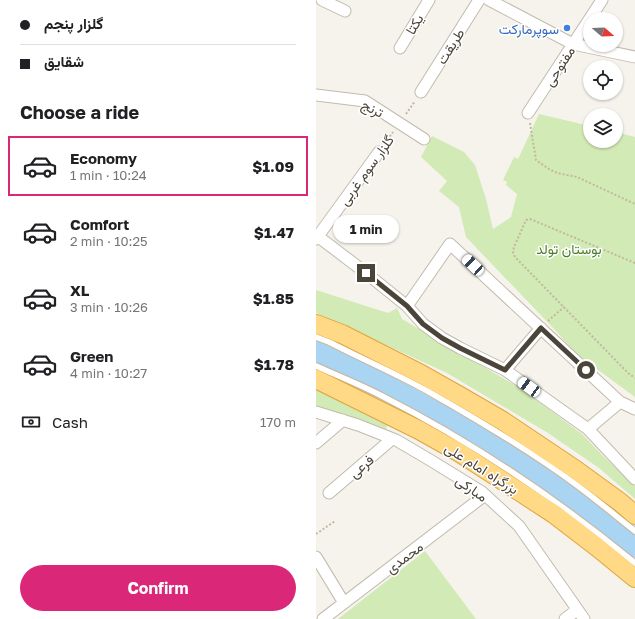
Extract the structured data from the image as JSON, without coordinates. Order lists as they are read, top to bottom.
{
  "streets": {
    "highway": ["بزرگراه امام علی"],
    "street": [
      "یکتا",
      "طریقت",
      "مفتوحی",
      "ترنج",
      "گلزار سوم غربی",
      "فرعی",
      "مبارکی",
      "محمدی"
    ]
  },
  "crossings": [
    ["طریقت", "گلزار سوم غربی"],
    ["ترنج", "گلزار سوم غربی"],
    ["فرعی", "مبارکی"],
    ["مبارکی", "محمدی"]
  ],
  "parks": ["بوستان تولد"],
  "places": ["سوپرمارکت"],
  "north": "right",
  "page": {
    "banner": ["گلزار پنجم", "شقایق"],
    "heading": "Choose a ride",
    "list": [
      {
        "name": "Economy",
        "note": "1 min · 10:24",
        "value": "$1.09"
      },
      {
        "name": "Comfort",
        "note": "2 min · 10:25",
        "value": "$1.47"
      },
      {
        "name": "XL",
        "note": "3 min · 10:26",
        "value": "$1.85"
      },
      {
        "name": "Green",
        "note": "4 min · 10:27",
        "value": "$1.78"
      }
    ],
    "bubble": "1 min",
    "pay": ["Cash", "170 m"],
    "buttons": "Confirm"
  }
}
